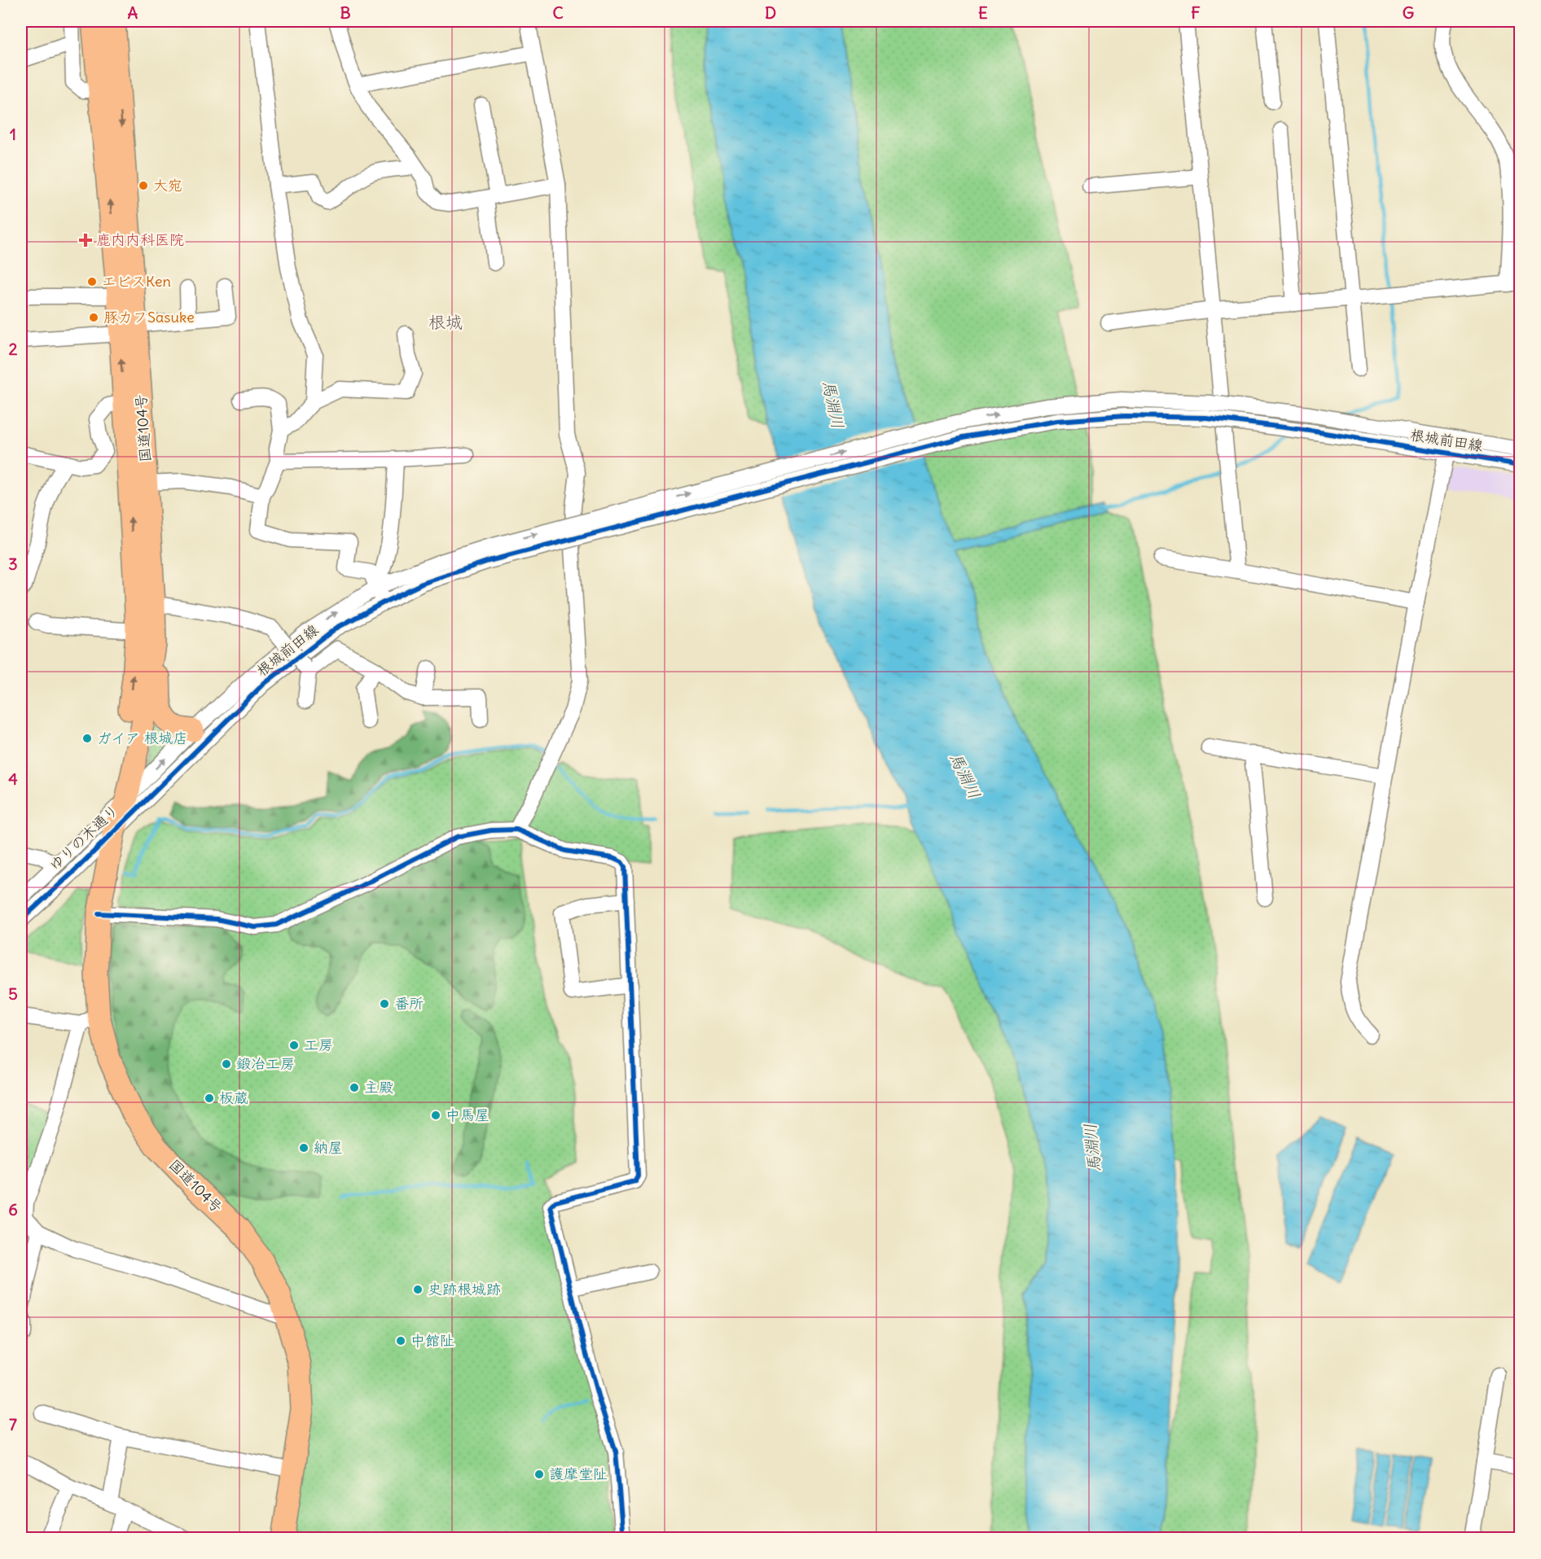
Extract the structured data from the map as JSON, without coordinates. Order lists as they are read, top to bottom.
{
  "streets": {
    "highway": ["国道104号"],
    "street": ["根城前田線", "ゆりの木通り"]
  },
  "crossings": [
    ["国道104号", "根城前田線"],
    ["国道104号", "ゆりの木通り"],
    ["根城前田線", "ゆりの木通り"]
  ],
  "districts": ["根城"],
  "water": ["馬淵川"],
  "places": {
    "other": [
      "大宛",
      "エビスKen",
      "豚カフSasuke",
      "ガイア 根城店",
      "番所",
      "工房",
      "鍛冶工房",
      "主殿",
      "板蔵",
      "中馬屋",
      "納屋",
      "史跡根城跡",
      "中館阯",
      "護摩堂阯"
    ],
    "health": ["鹿内内科医院"]
  },
  "grid": {
    "columns": [
      "A",
      "B",
      "C",
      "D",
      "E",
      "F",
      "G"
    ],
    "rows": [
      "1",
      "2",
      "3",
      "4",
      "5",
      "6",
      "7"
    ]
  }
}
